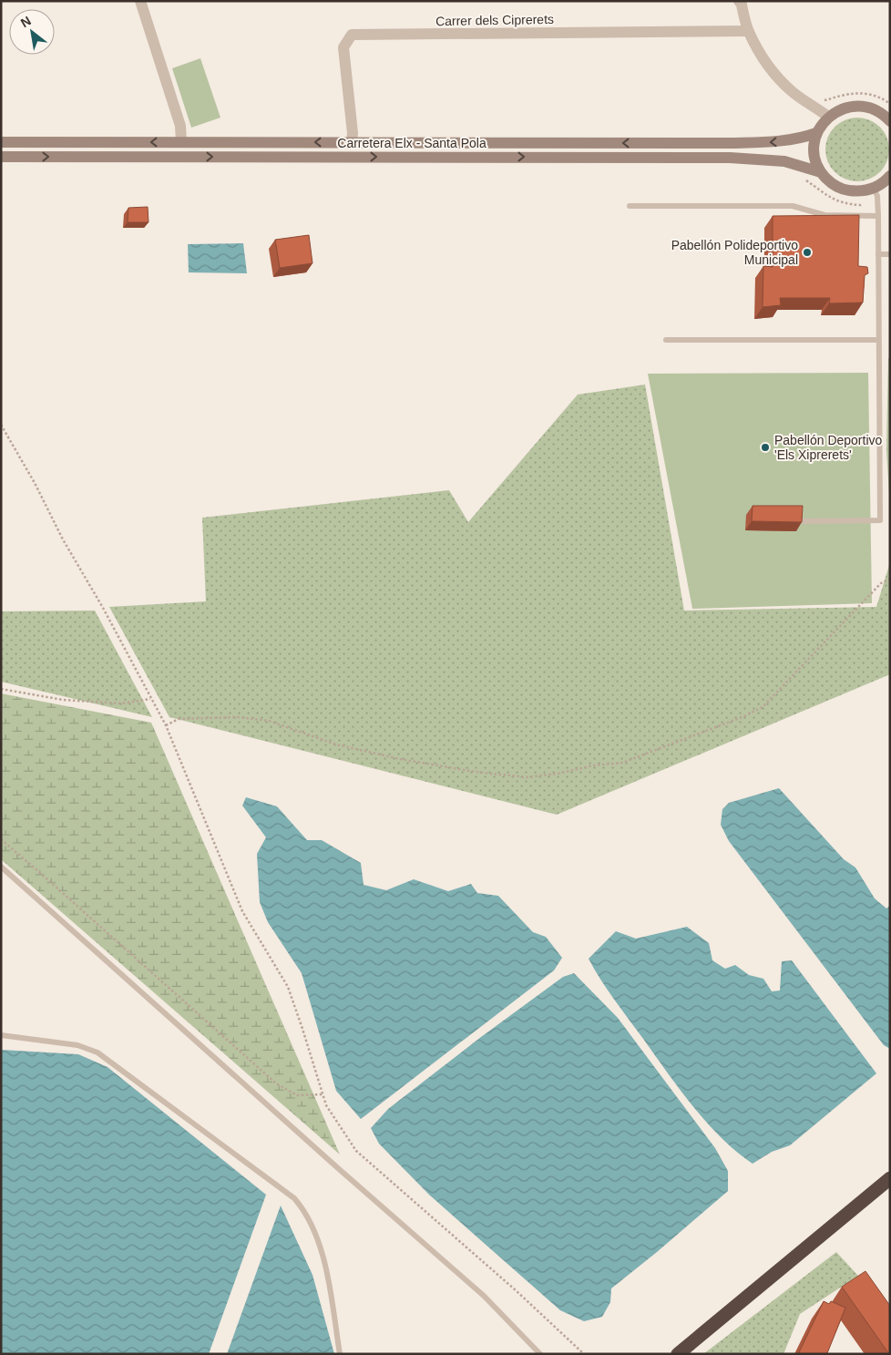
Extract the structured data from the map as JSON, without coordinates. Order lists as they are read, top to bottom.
{
  "streets": {
    "main road": ["Carretera Elx - Santa Pola"],
    "street": ["Carrer dels Ciprerets"]
  },
  "crossings": [
    ["Carrer dels Ciprerets", "Carretera Elx - Santa Pola"]
  ],
  "places": ["Pabellón Polideportivo Municipal", "Pabellón Deportivo 'Els Xiprerets'"],
  "north": "top left"
}
